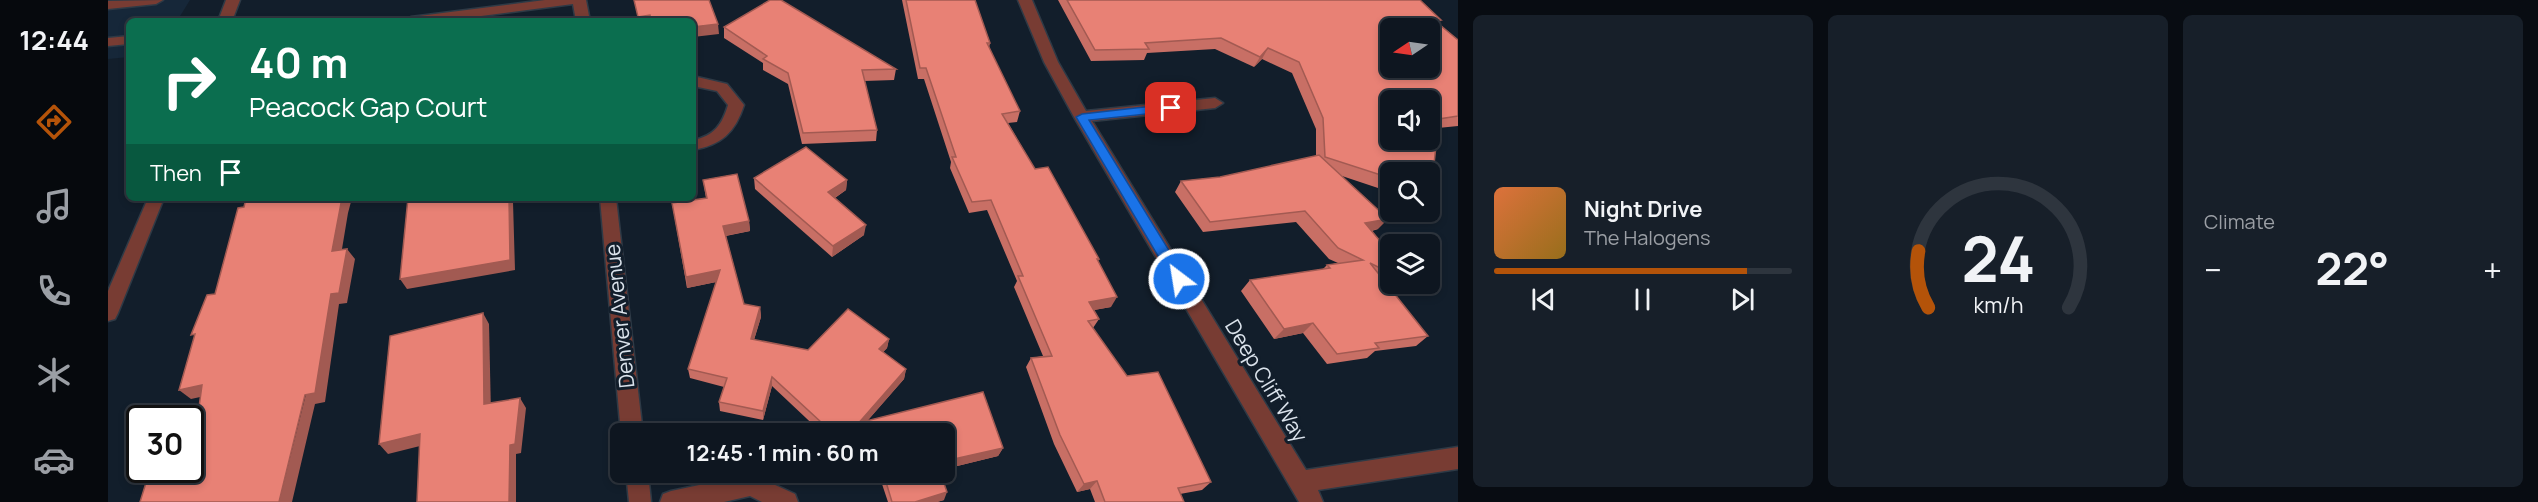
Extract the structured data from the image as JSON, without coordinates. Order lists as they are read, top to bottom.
{
  "streets": {
    "street": ["Denver Avenue", "Deep Cliff Way"]
  },
  "north": "left",
  "page": {
    "tabs": "12:44",
    "tile": "Climate",
    "turn": ["40 m", "Peacock Gap Court"],
    "then": "Then",
    "song": ["Night Drive", "The Halogens"],
    "heat": ["−", "22°", "+"],
    "limit": "30",
    "trip": "12:45 · 1 min · 60 m",
    "gauge": ["24", "km/h"]
  }
}
